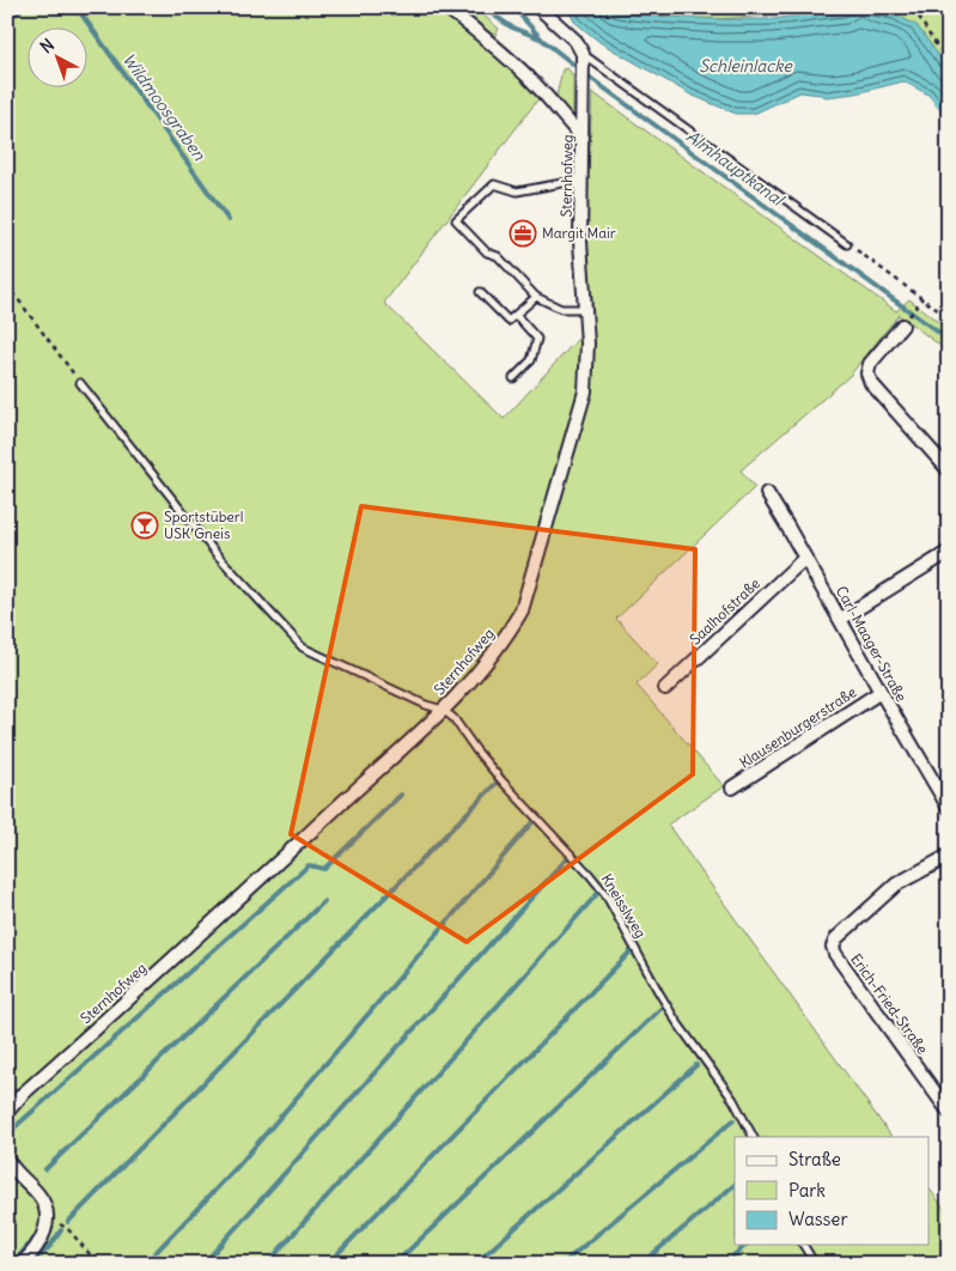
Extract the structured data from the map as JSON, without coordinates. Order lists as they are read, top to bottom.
{
  "streets": {
    "street": [
      "Sternhofweg",
      "Saalhofstraße",
      "Carl-Maager-Straße",
      "Klausenburgerstraße",
      "Erich-Fried-Straße"
    ],
    "lane": ["Kneisslweg"]
  },
  "crossings": [
    ["Sternhofweg", "Kneisslweg"],
    ["Saalhofstraße", "Carl-Maager-Straße"],
    ["Carl-Maager-Straße", "Klausenburgerstraße"]
  ],
  "water": ["Schleinlacke", "Wildmoosgraben", "Almhauptkanal"],
  "places": {
    "office": ["Margit Mair"],
    "bar": ["Sportstüberl USK Gneis"]
  },
  "legend": ["Straße", "Park", "Wasser"],
  "north": "top left"
}
